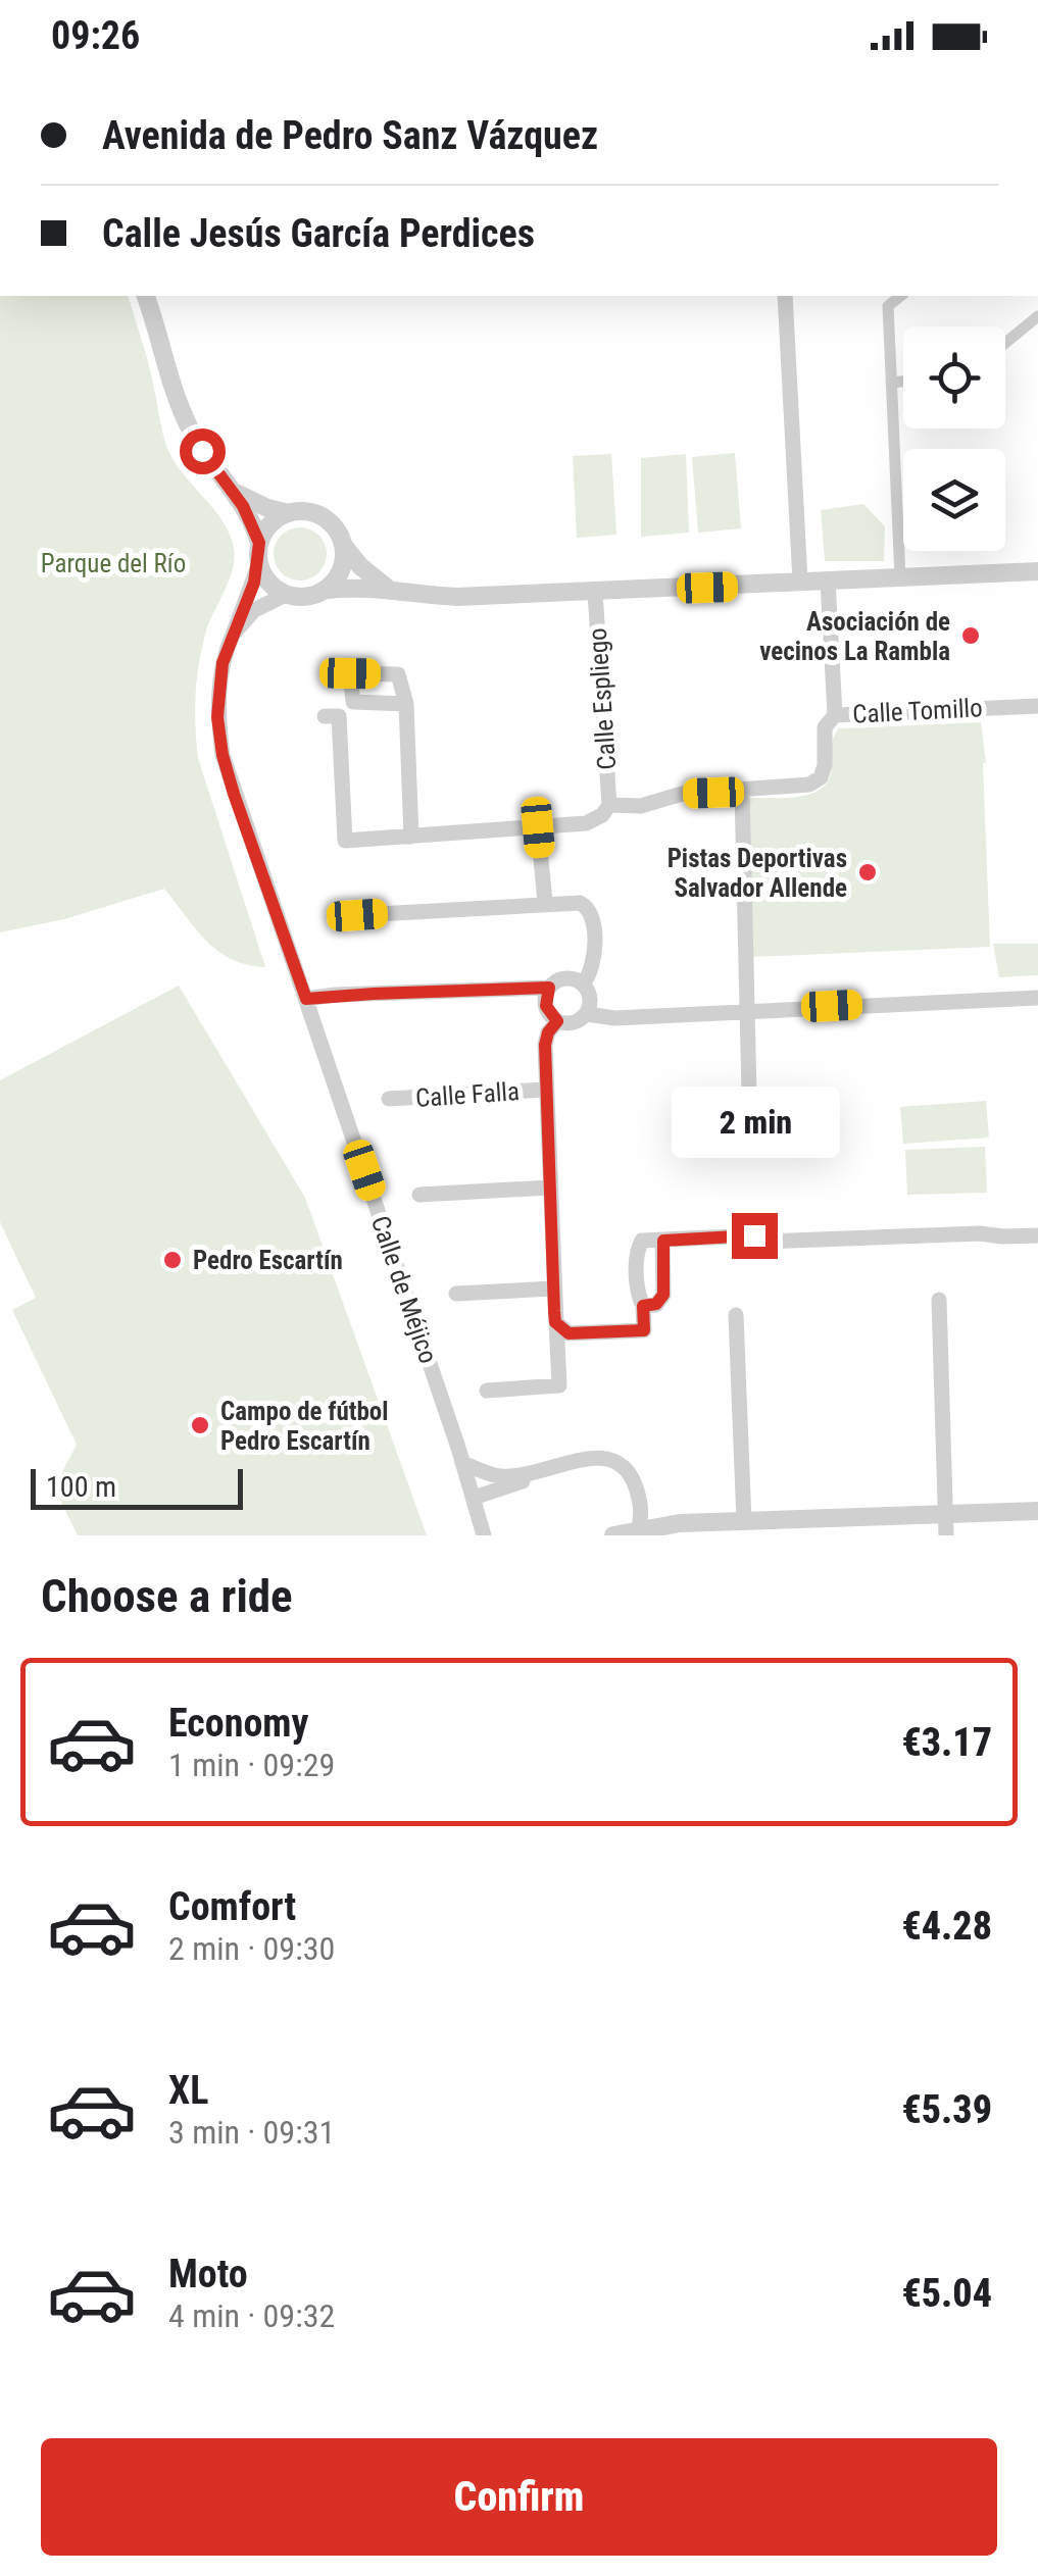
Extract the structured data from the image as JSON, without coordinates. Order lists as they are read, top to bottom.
{
  "streets": {
    "street": [
      "Calle Espliego",
      "Calle Tomillo",
      "Calle Falla",
      "Calle de Méjico"
    ]
  },
  "crossings": [
    ["Calle Espliego", "Calle Tomillo"]
  ],
  "parks": ["Parque del Río"],
  "places": [
    "Asociación de vecinos La Rambla",
    "Pistas Deportivas Salvador Allende",
    "Pedro Escartín",
    "Campo de fútbol Pedro Escartín"
  ],
  "scale_bar": "100 m",
  "page": {
    "status": "09:26",
    "banner": ["Avenida de Pedro Sanz Vázquez", "Calle Jesús García Perdices"],
    "bubble": "2 min",
    "scale": "100 m",
    "heading": "Choose a ride",
    "list": [
      {
        "name": "Economy",
        "note": "1 min · 09:29",
        "value": "€3.17"
      },
      {
        "name": "Comfort",
        "note": "2 min · 09:30",
        "value": "€4.28"
      },
      {
        "name": "XL",
        "note": "3 min · 09:31",
        "value": "€5.39"
      },
      {
        "name": "Moto",
        "note": "4 min · 09:32",
        "value": "€5.04"
      }
    ],
    "buttons": "Confirm"
  }
}
